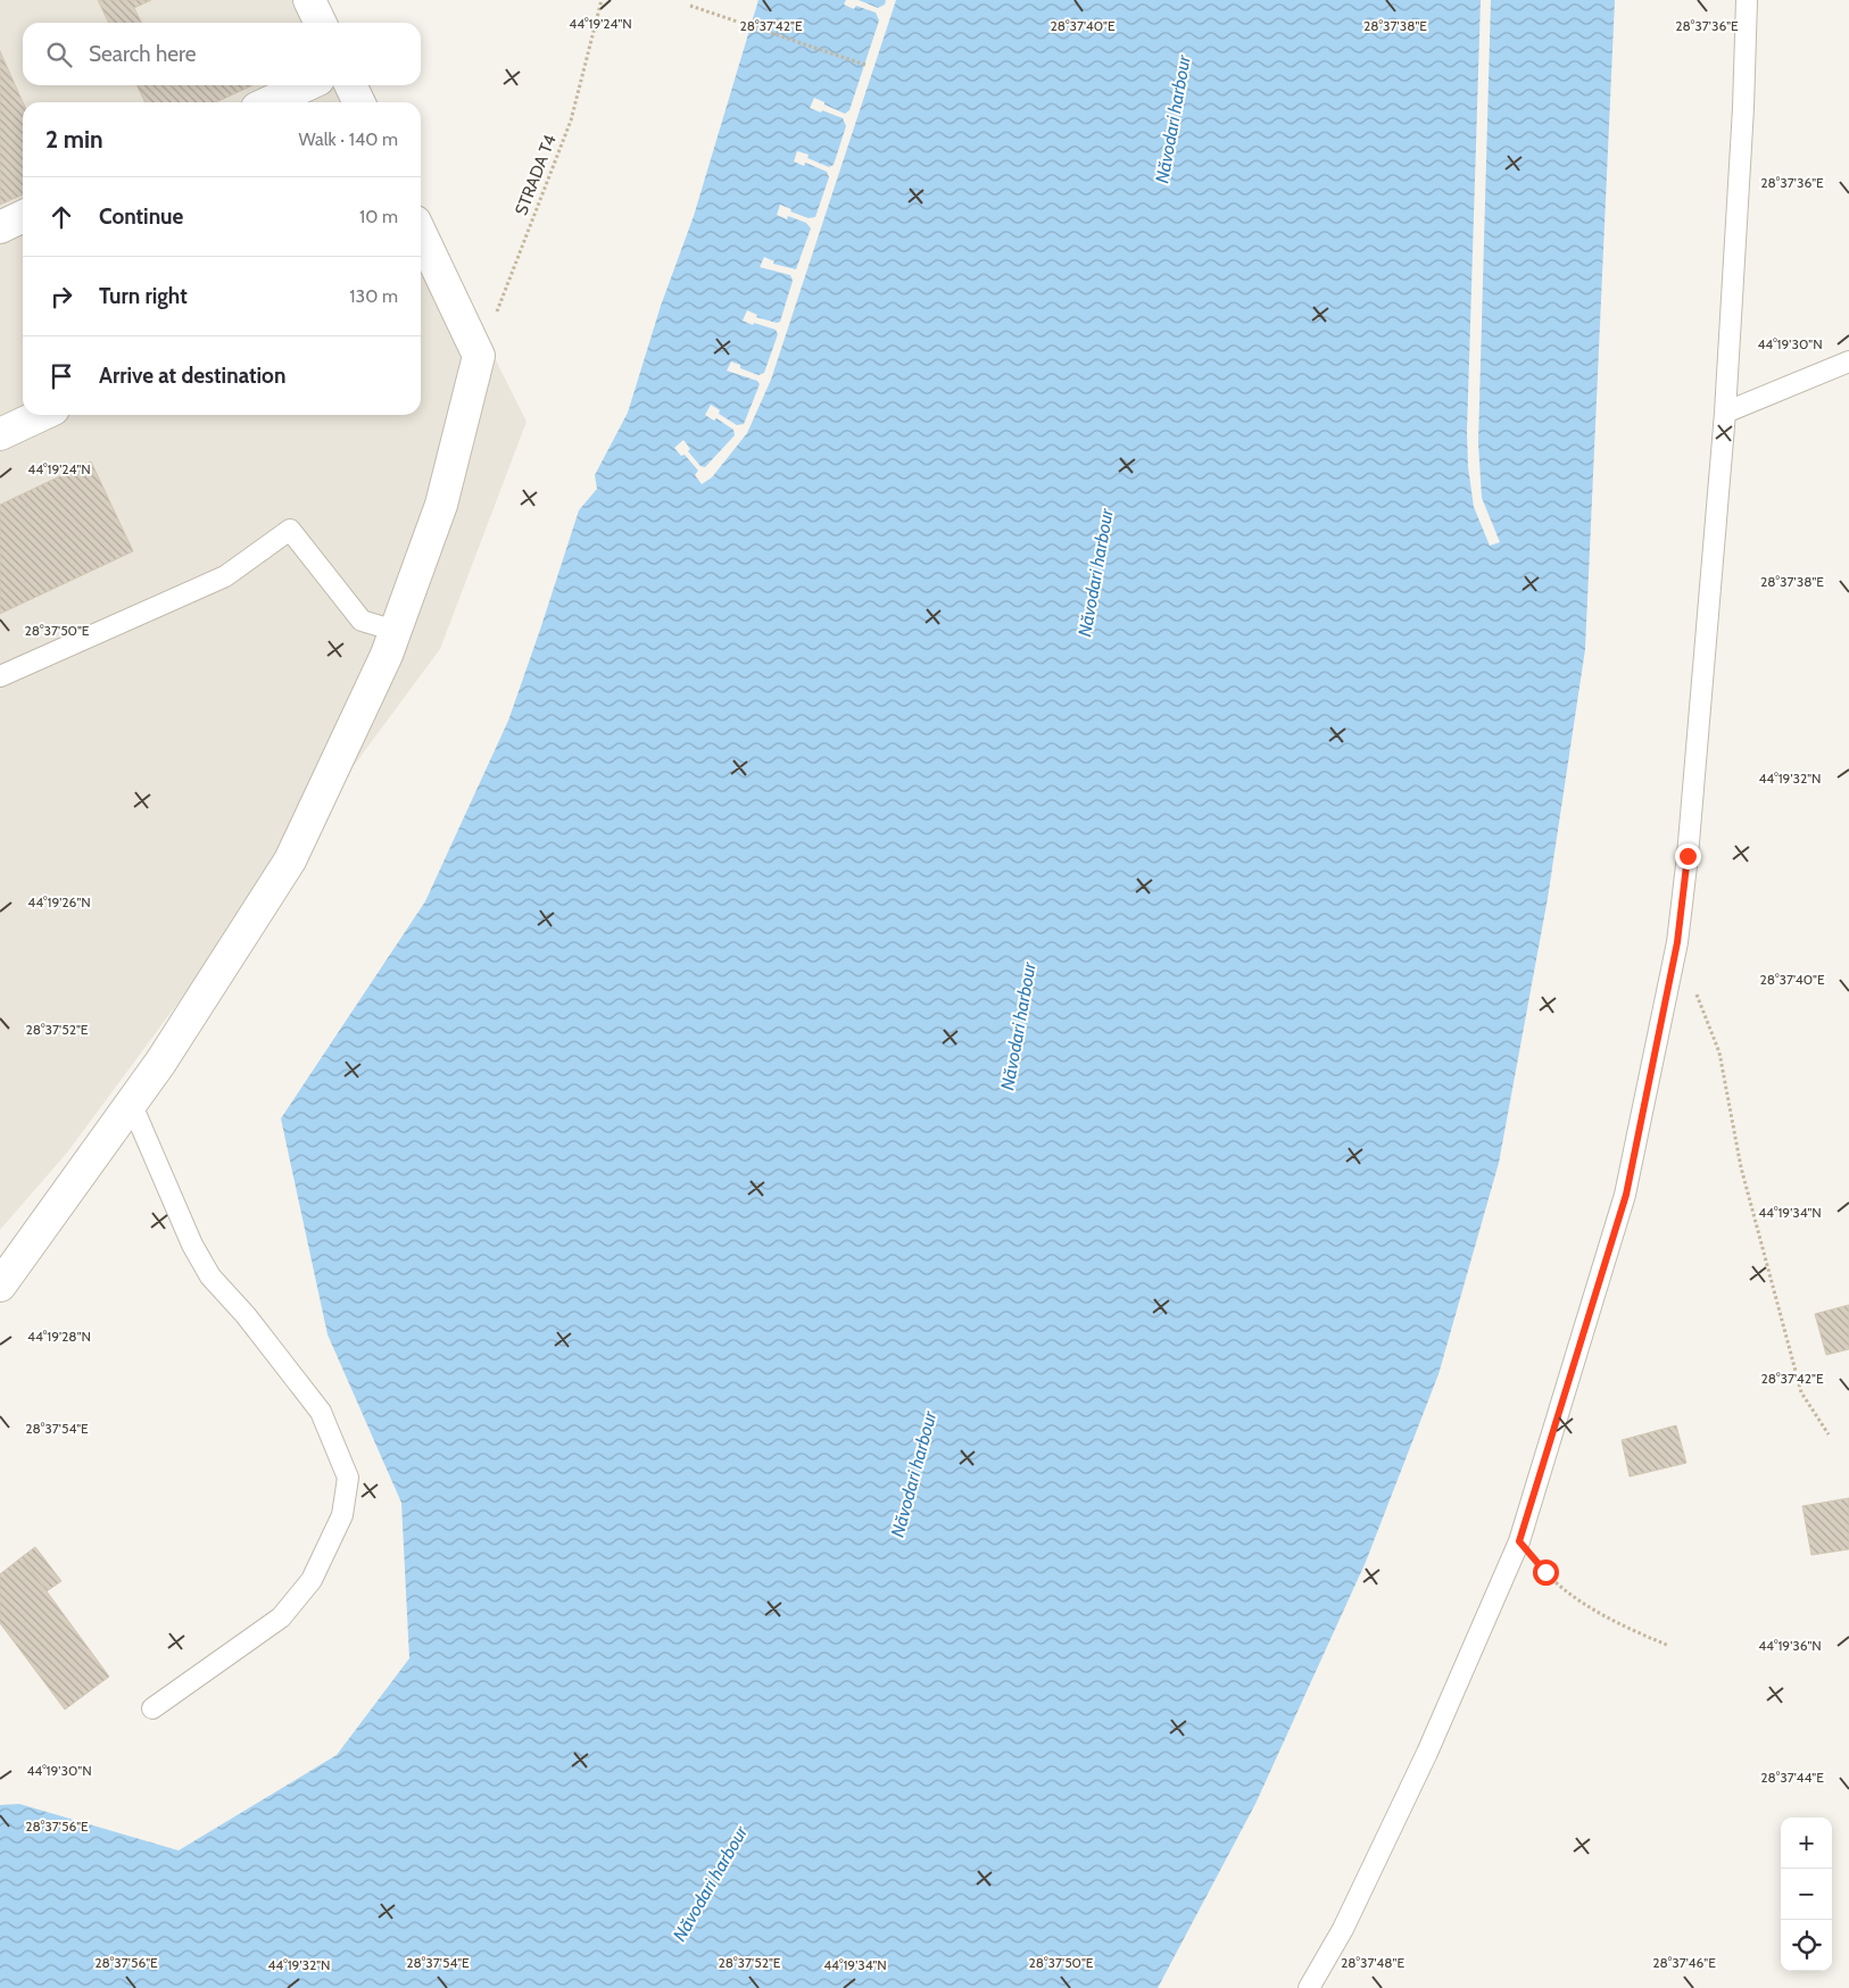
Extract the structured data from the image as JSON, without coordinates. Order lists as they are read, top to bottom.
{
  "streets": {
    "path": ["STRADA T4"]
  },
  "water": ["Năvodari harbour"],
  "page": {
    "search": "Search here",
    "heading": ["2 min", "Walk · 140 m"],
    "list": [
      ["Continue", "10 m"],
      ["Turn right", "130 m"],
      "Arrive at destination"
    ],
    "map_buttons": ["+", "−"]
  },
  "coordinates": [
    "44°19'24\"N",
    "28°37'42\"E",
    "28°37'40\"E",
    "28°37'38\"E",
    "28°37'36\"E",
    "44°19'30\"N",
    "28°37'50\"E",
    "44°19'32\"N",
    "44°19'26\"N",
    "28°37'52\"E",
    "44°19'34\"N",
    "44°19'28\"N",
    "28°37'54\"E",
    "44°19'36\"N",
    "28°37'44\"E",
    "28°37'56\"E",
    "28°37'48\"E",
    "28°37'46\"E"
  ]
}
